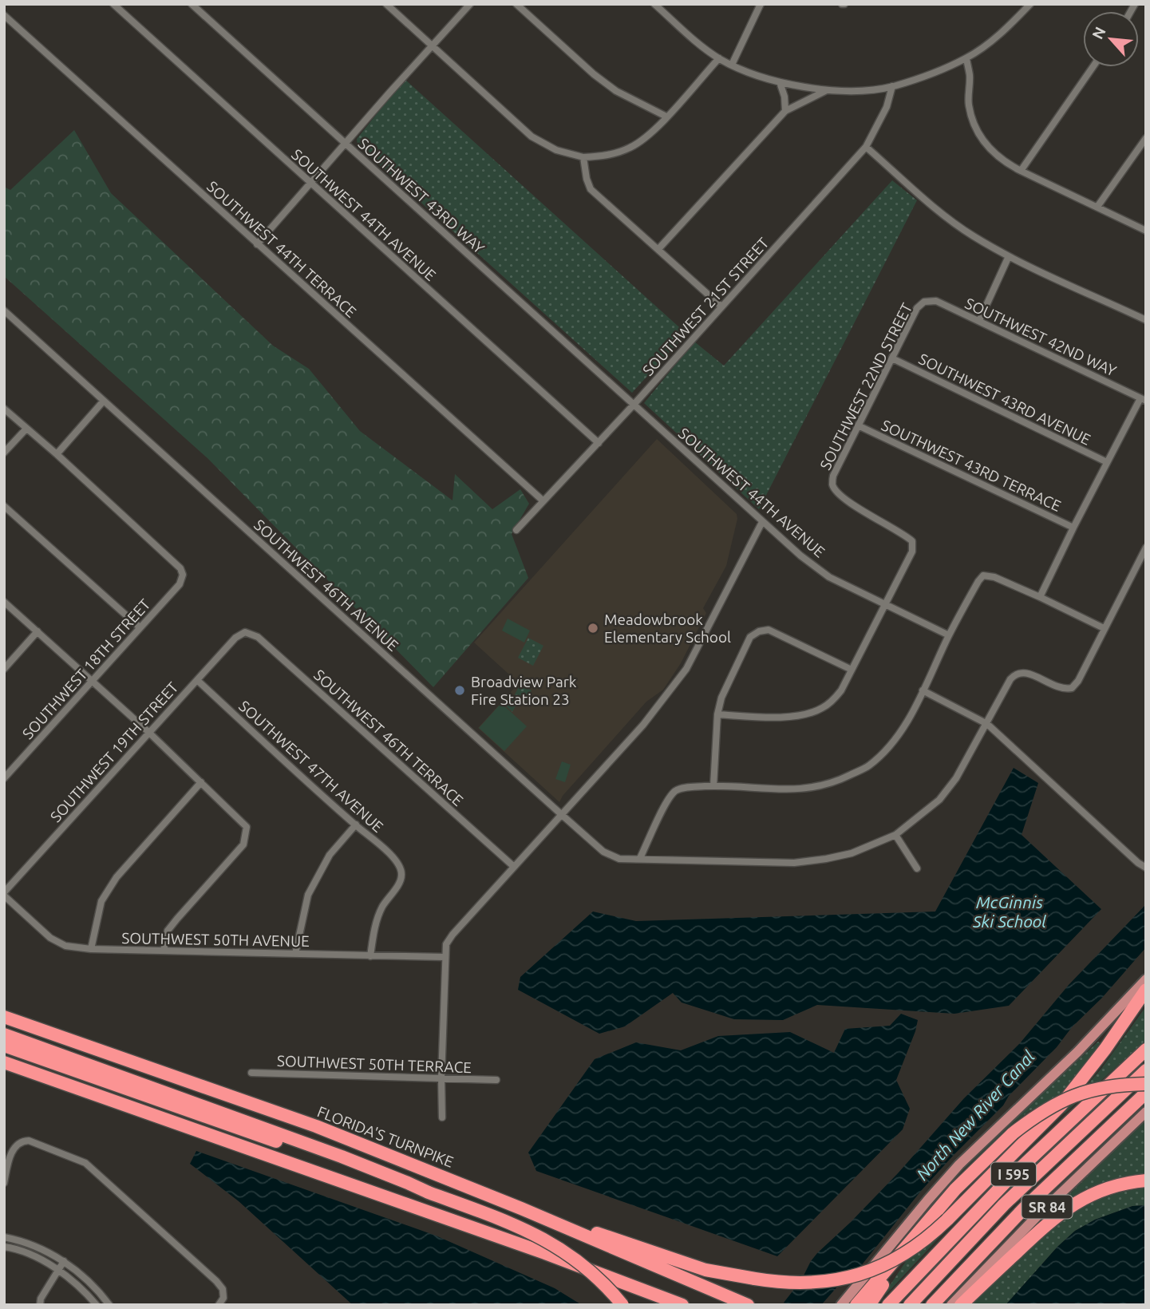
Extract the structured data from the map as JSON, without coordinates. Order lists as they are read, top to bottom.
{
  "streets": {
    "highway": ["FLORIDA'S TURNPIKE", "I 595"],
    "main road": ["SR 84"],
    "street": [
      "SOUTHWEST 43RD WAY",
      "SOUTHWEST 44TH AVENUE",
      "SOUTHWEST 44TH TERRACE",
      "SOUTHWEST 21ST STREET",
      "SOUTHWEST 42ND WAY",
      "SOUTHWEST 22ND STREET",
      "SOUTHWEST 43RD AVENUE",
      "SOUTHWEST 43RD TERRACE",
      "SOUTHWEST 46TH AVENUE",
      "SOUTHWEST 18TH STREET",
      "SOUTHWEST 46TH TERRACE",
      "SOUTHWEST 19TH STREET",
      "SOUTHWEST 47TH AVENUE",
      "SOUTHWEST 50TH AVENUE",
      "SOUTHWEST 50TH TERRACE"
    ]
  },
  "crossings": [
    ["SOUTHWEST 43RD WAY", "SOUTHWEST 44TH AVENUE"],
    ["SOUTHWEST 43RD WAY", "SOUTHWEST 21ST STREET"],
    ["SOUTHWEST 44TH AVENUE", "SOUTHWEST 21ST STREET"],
    ["SOUTHWEST 44TH AVENUE", "SOUTHWEST 22ND STREET"],
    ["SOUTHWEST 44TH TERRACE", "SOUTHWEST 21ST STREET"],
    ["SOUTHWEST 42ND WAY", "SOUTHWEST 22ND STREET"],
    ["SOUTHWEST 22ND STREET", "SOUTHWEST 43RD AVENUE"],
    ["SOUTHWEST 22ND STREET", "SOUTHWEST 43RD TERRACE"],
    ["SOUTHWEST 46TH TERRACE", "SOUTHWEST 19TH STREET"],
    ["SOUTHWEST 19TH STREET", "SOUTHWEST 47TH AVENUE"],
    ["SOUTHWEST 19TH STREET", "SOUTHWEST 50TH AVENUE"],
    ["SOUTHWEST 47TH AVENUE", "SOUTHWEST 50TH AVENUE"]
  ],
  "water": ["McGinnis Ski School", "North New River Canal"],
  "places": ["Meadowbrook Elementary School", "Broadview Park Fire Station 23"],
  "north": "top left"
}
